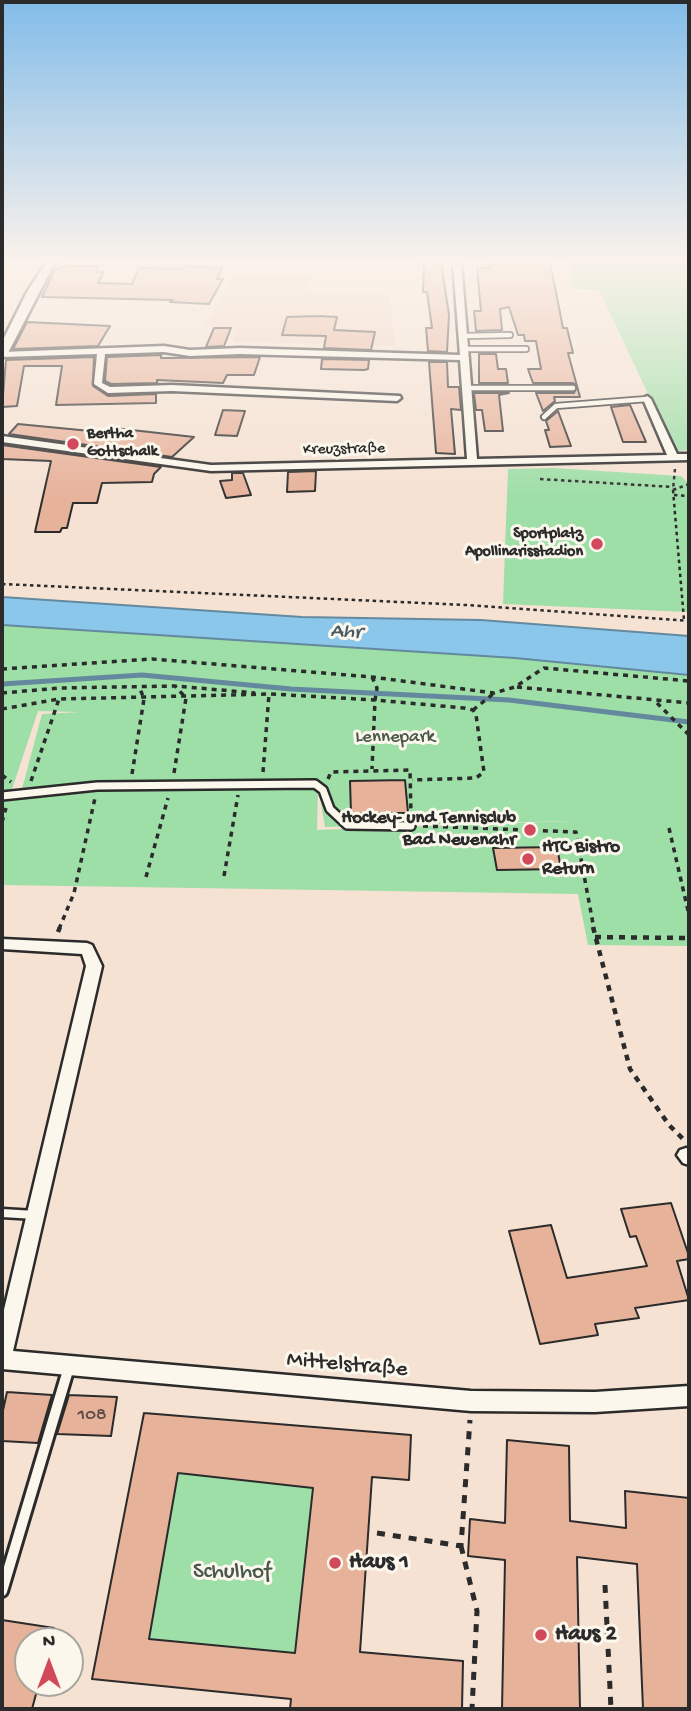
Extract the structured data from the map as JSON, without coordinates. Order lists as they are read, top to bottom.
{
  "streets": {
    "street": ["Kreuzstraße", "Mittelstraße"]
  },
  "water": ["Ahr"],
  "parks": ["Lennepark", "Schulhof"],
  "places": [
    "Bertha Gottschalk",
    "Sportplatz Apollinarisstadion",
    "Hockey- und Tennisclub Bad Neuenahr",
    "HTC Bistro Return",
    "Haus 1",
    "Haus 2"
  ],
  "house_numbers": ["108"],
  "north": "top"
}
